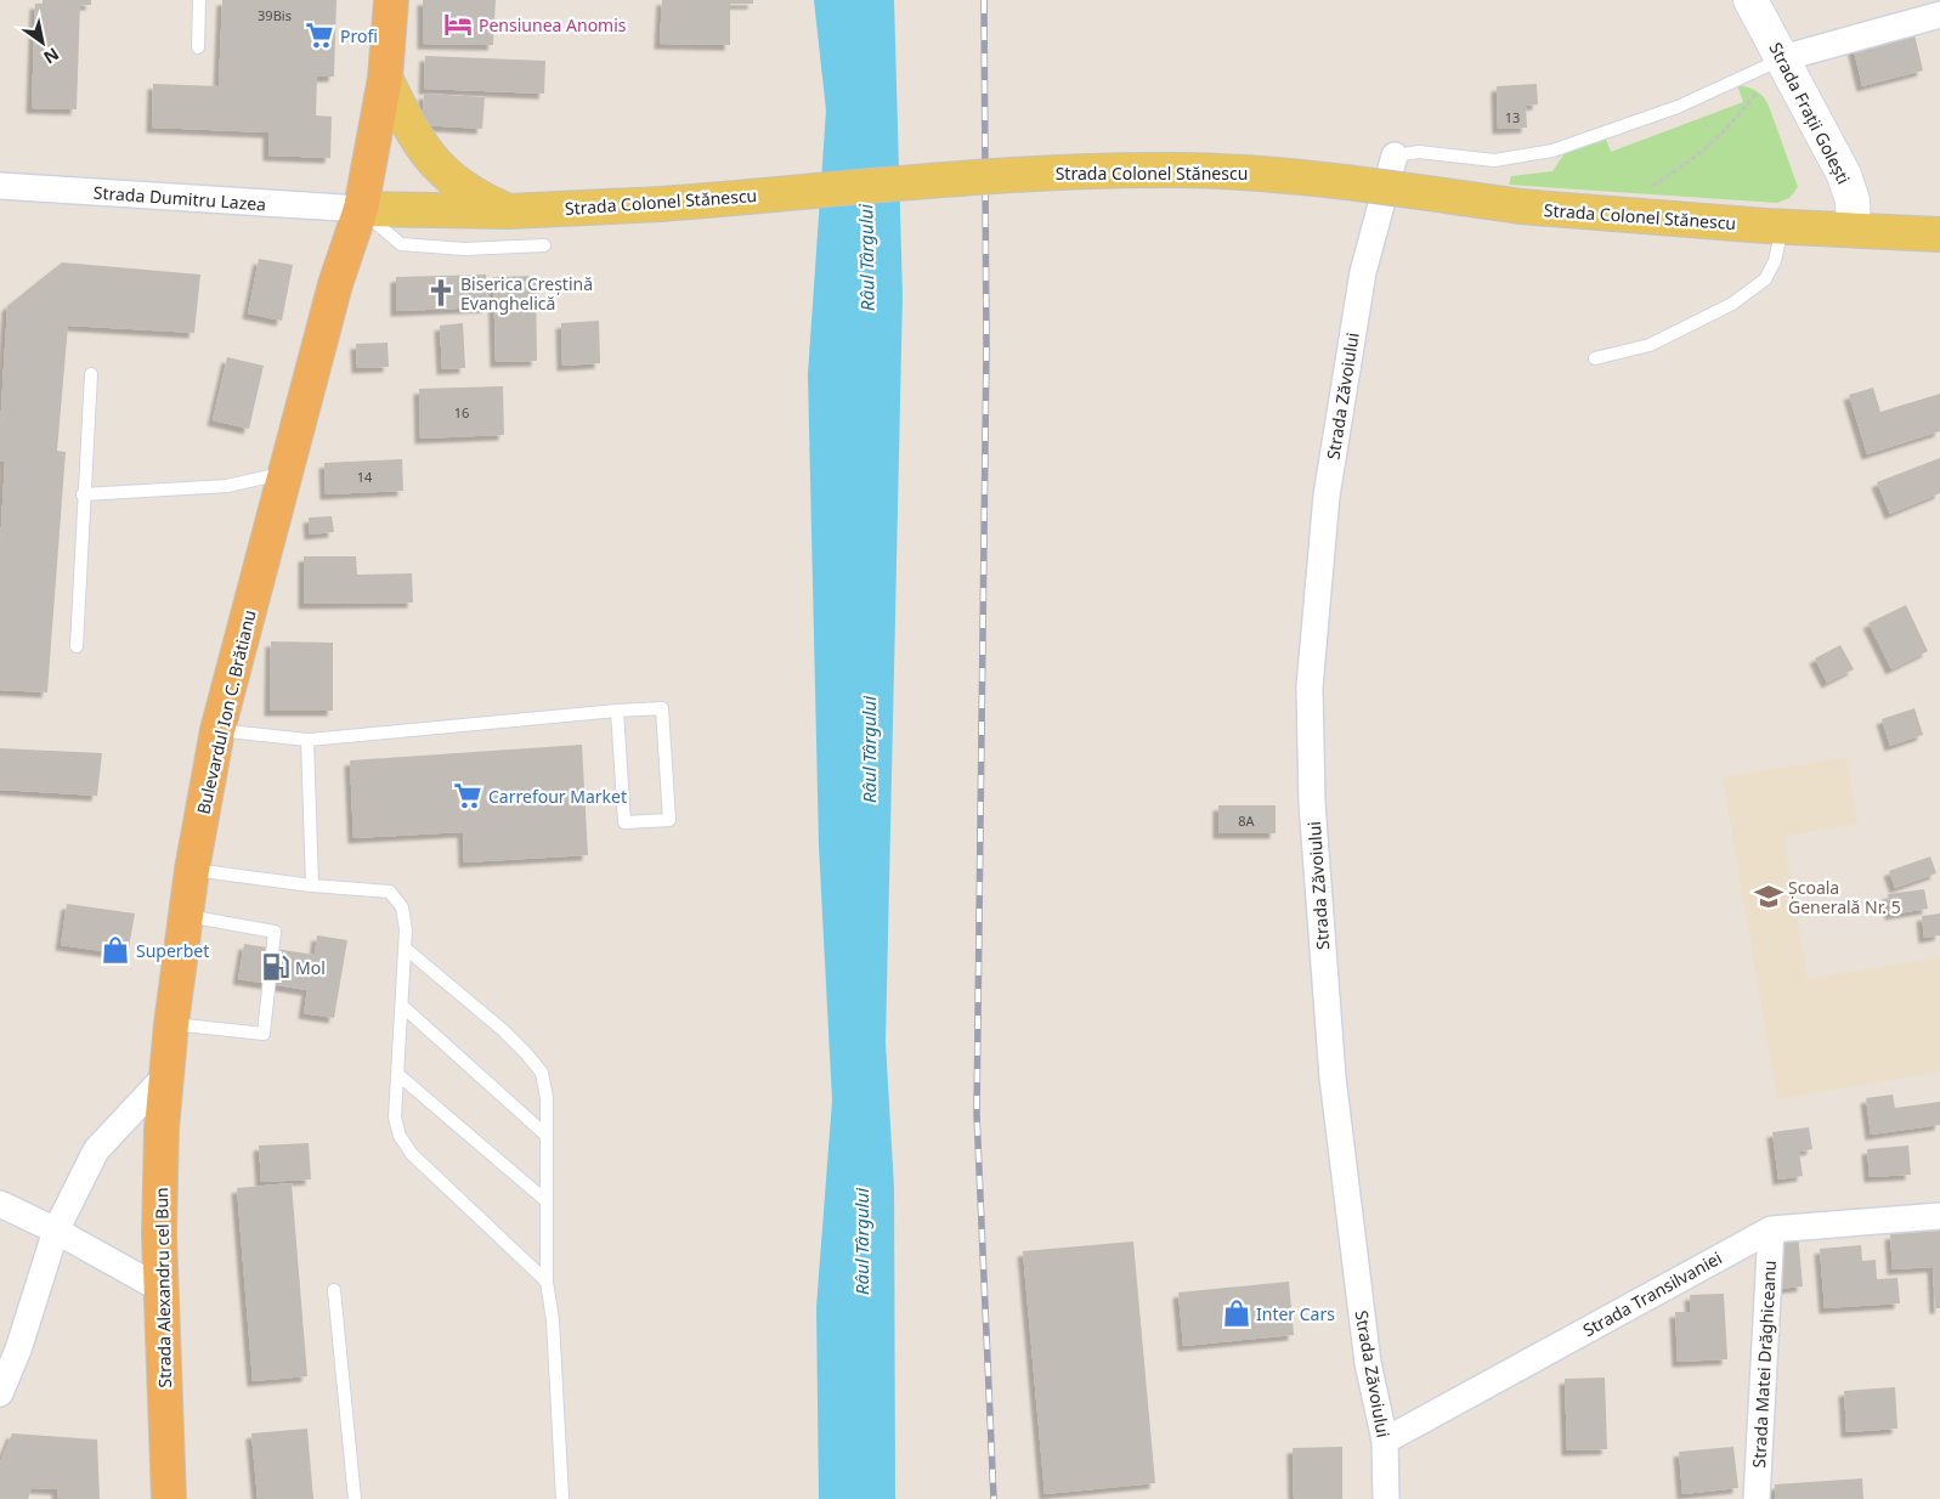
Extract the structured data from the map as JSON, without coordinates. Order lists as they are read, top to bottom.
{
  "streets": {
    "highway": ["Bulevardul Ion C. Brătianu", "Strada Alexandru cel Bun"],
    "main road": ["Strada Frații Golești", "Strada Colonel Stănescu"],
    "street": [
      "Strada Dumitru Lazea",
      "Strada Zăvoiului",
      "Strada Transilvaniei",
      "Strada Matei Drăghiceanu"
    ]
  },
  "crossings": [
    ["Strada Frații Golești", "Strada Colonel Stănescu"],
    ["Strada Colonel Stănescu", "Strada Dumitru Lazea"],
    ["Strada Colonel Stănescu", "Bulevardul Ion C. Brătianu"],
    ["Strada Dumitru Lazea", "Bulevardul Ion C. Brătianu"],
    ["Strada Zăvoiului", "Strada Transilvaniei"],
    ["Bulevardul Ion C. Brătianu", "Strada Alexandru cel Bun"],
    ["Strada Transilvaniei", "Strada Matei Drăghiceanu"]
  ],
  "water": ["Râul Târgului"],
  "places": {
    "hotel": ["Pensiunea Anomis"],
    "supermarket": ["Profi", "Carrefour Market"],
    "church": ["Biserica Creștină Evanghelică"],
    "school or university": ["Școala Generală Nr. 5"],
    "shop": ["Superbet", "Inter Cars"],
    "fuel station": ["Mol"]
  },
  "house_numbers": [
    "39Bis",
    "13",
    "16",
    "14",
    "8A"
  ],
  "north": "bottom right"
}
